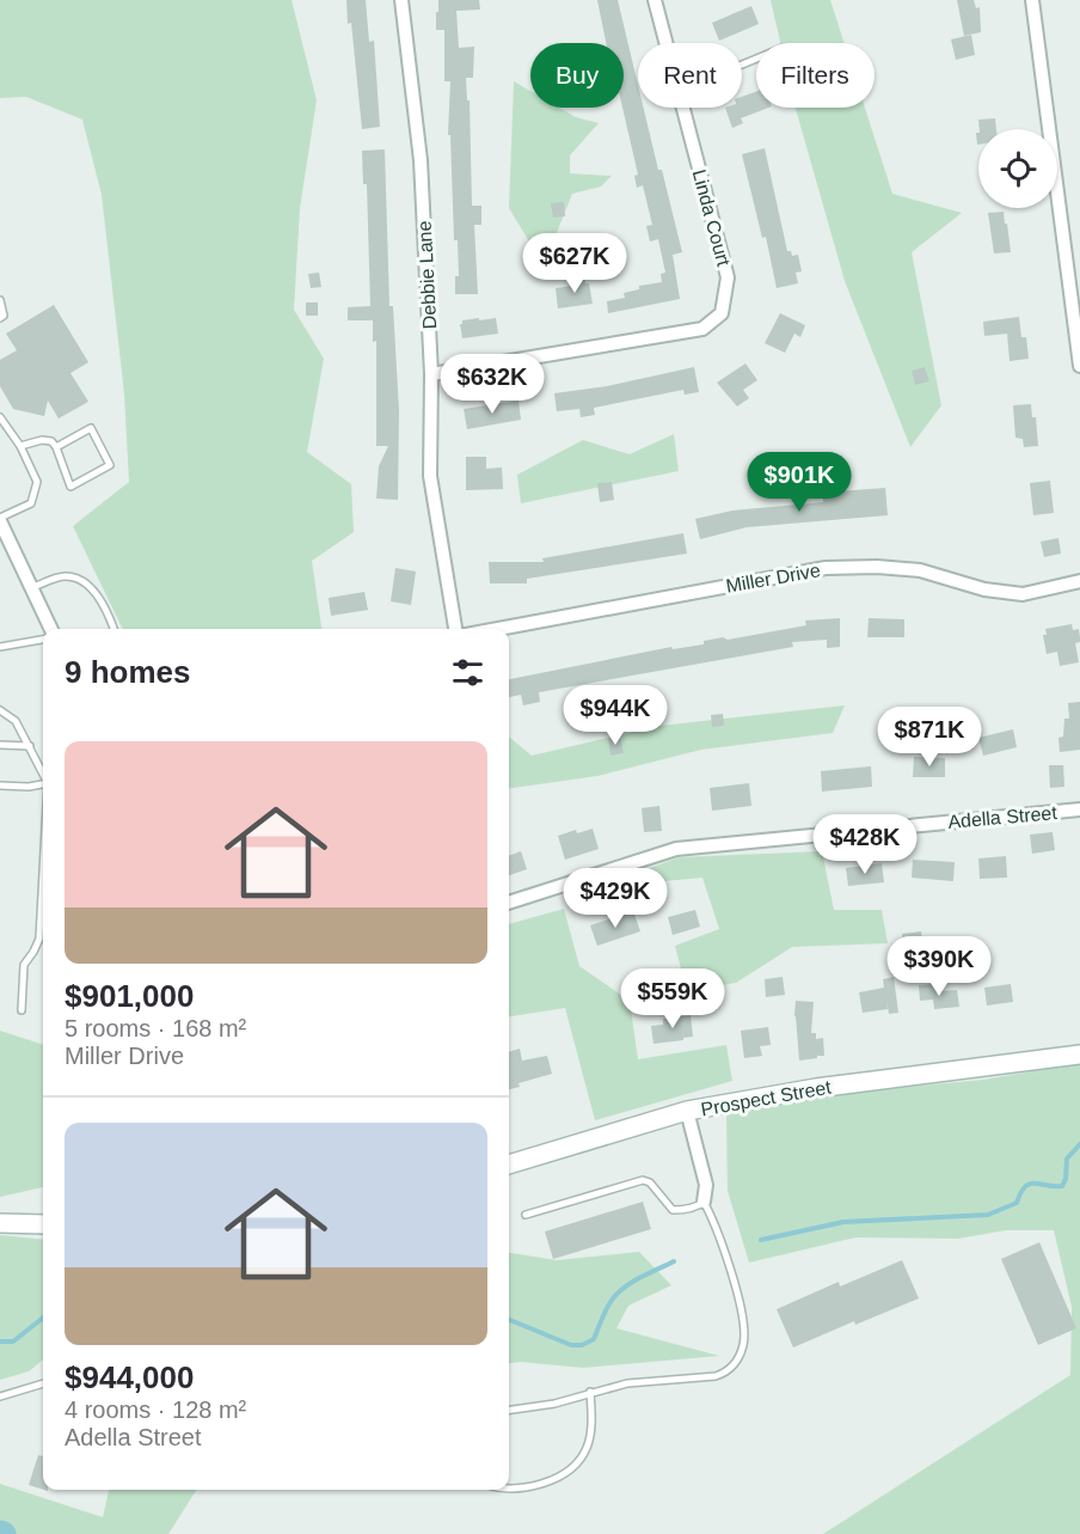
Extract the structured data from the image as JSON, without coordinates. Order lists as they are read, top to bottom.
{
  "streets": {
    "main road": ["Prospect Street"],
    "street": [
      "Linda Court",
      "Debbie Lane",
      "Miller Drive",
      "Adella Street"
    ]
  },
  "crossings": [
    ["Linda Court", "Debbie Lane"]
  ],
  "page": {
    "chip": ["Buy", "Rent", "Filters"],
    "price": [
      "$627K",
      "$632K",
      "$901K",
      "$944K",
      "$871K",
      "$428K",
      "$429K",
      "$390K",
      "$559K"
    ],
    "heading": "9 homes",
    "list": [
      {
        "name": "$901,000",
        "note": "5 rooms · 168 m² · Miller Drive"
      },
      {
        "name": "$944,000",
        "note": "4 rooms · 128 m² · Adella Street"
      }
    ]
  }
}
